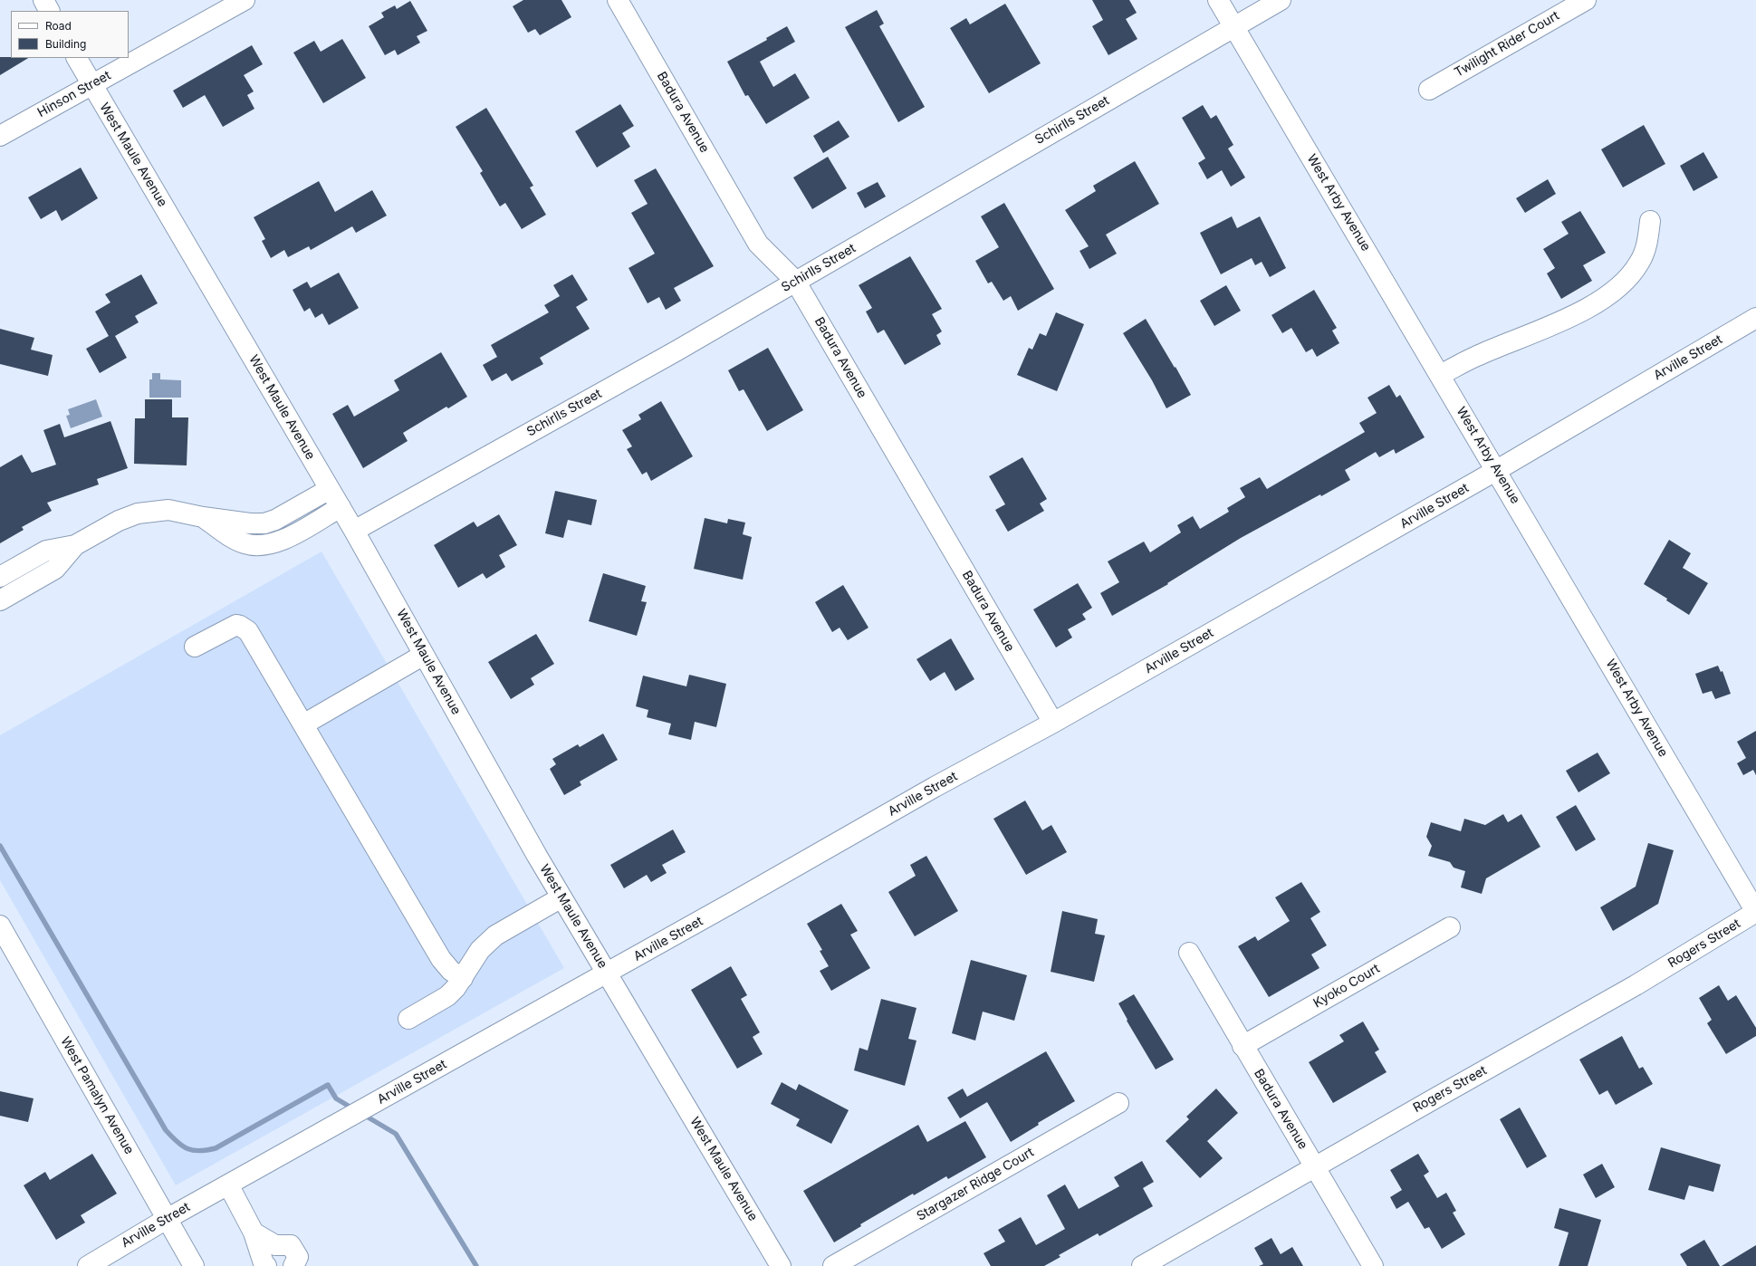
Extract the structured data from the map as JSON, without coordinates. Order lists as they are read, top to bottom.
{
  "streets": {
    "street": [
      "Twilight Rider Court",
      "Hinson Street",
      "Badura Avenue",
      "Schirlls Street",
      "West Maule Avenue",
      "West Arby Avenue",
      "Arville Street",
      "Rogers Street",
      "Kyoko Court",
      "West Pamalyn Avenue",
      "Stargazer Ridge Court"
    ]
  },
  "crossings": [
    ["Hinson Street", "West Maule Avenue"],
    ["Badura Avenue", "Schirlls Street"],
    ["Badura Avenue", "Arville Street"],
    ["Badura Avenue", "Rogers Street"],
    ["Badura Avenue", "Kyoko Court"],
    ["Schirlls Street", "West Maule Avenue"],
    ["Schirlls Street", "West Arby Avenue"],
    ["West Maule Avenue", "Arville Street"],
    ["West Arby Avenue", "Arville Street"],
    ["West Arby Avenue", "Rogers Street"],
    ["Arville Street", "West Pamalyn Avenue"]
  ],
  "legend": ["Road", "Building"]
}
